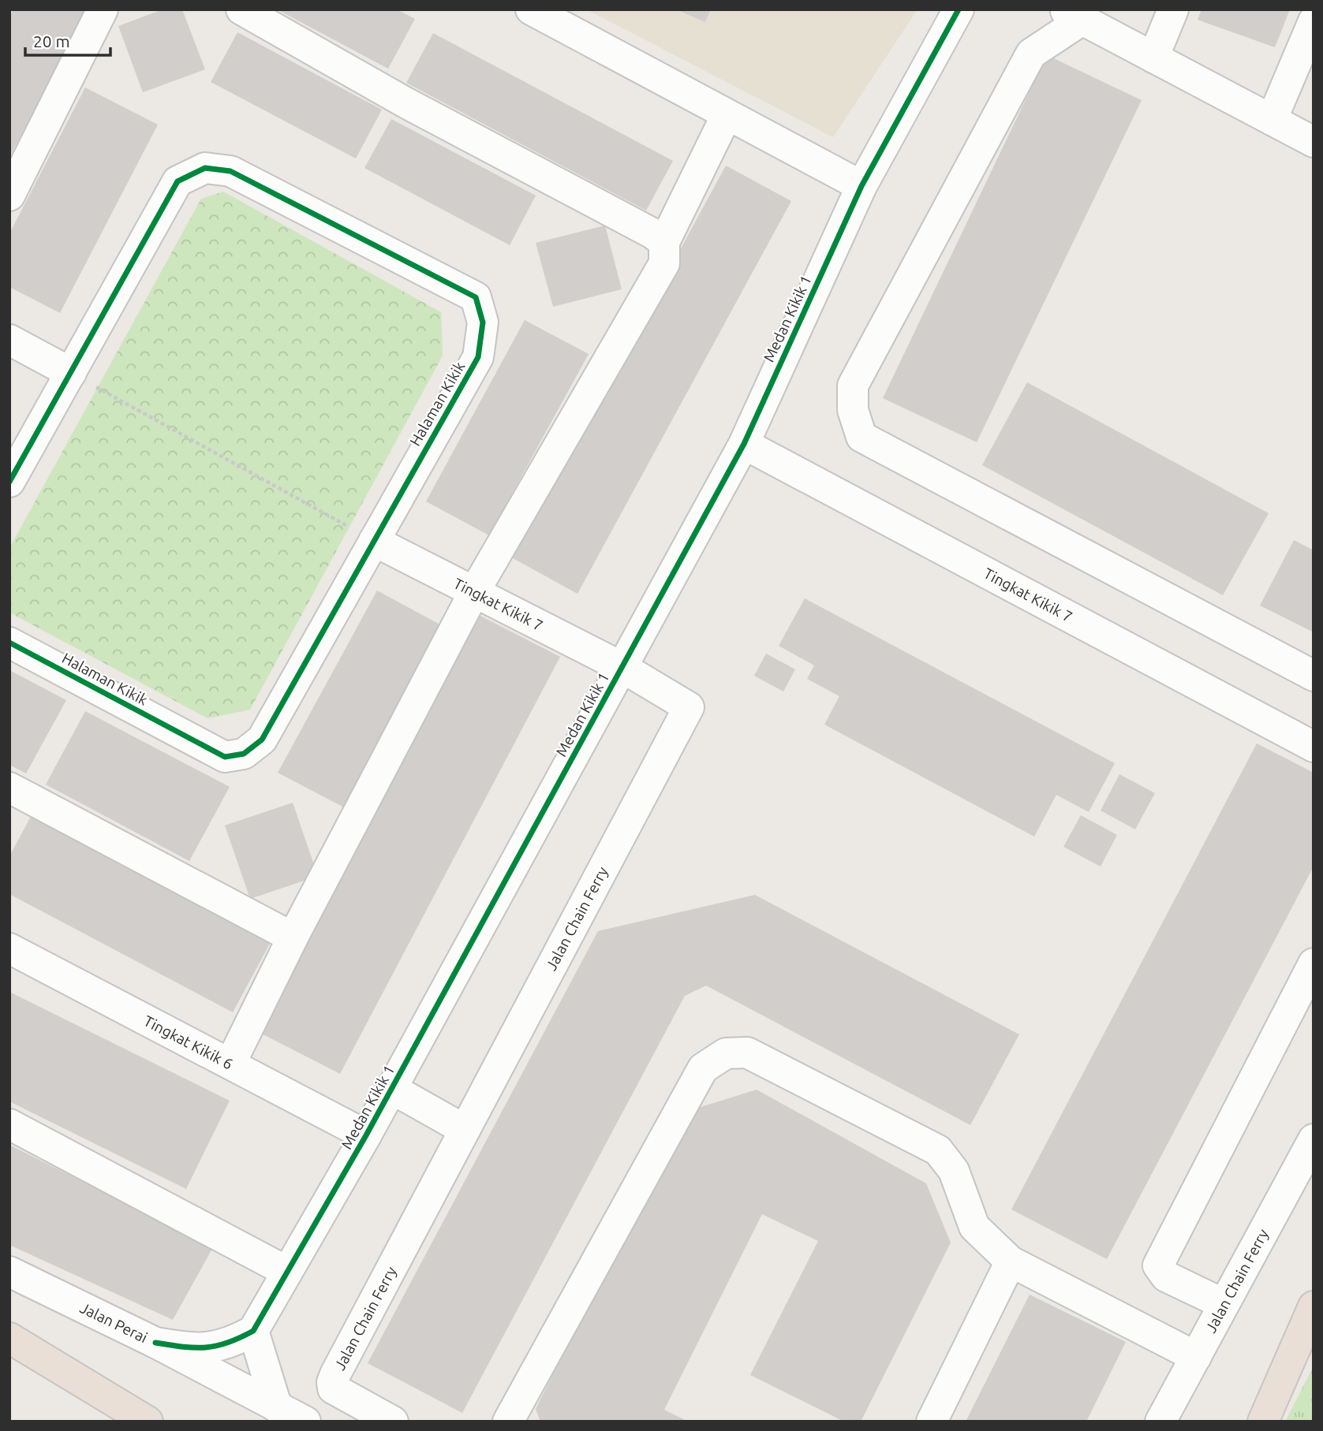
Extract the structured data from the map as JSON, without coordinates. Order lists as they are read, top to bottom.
{
  "streets": {
    "street": [
      "Medan Kikik 1",
      "Halaman Kikik",
      "Tingkat Kikik 7",
      "Jalan Chain Ferry",
      "Tingkat Kikik 6",
      "Jalan Perai"
    ]
  },
  "crossings": [
    ["Medan Kikik 1", "Tingkat Kikik 7"],
    ["Medan Kikik 1", "Tingkat Kikik 6"],
    ["Halaman Kikik", "Tingkat Kikik 7"],
    ["Tingkat Kikik 7", "Jalan Chain Ferry"]
  ],
  "scale_bar": "20 m"
}
